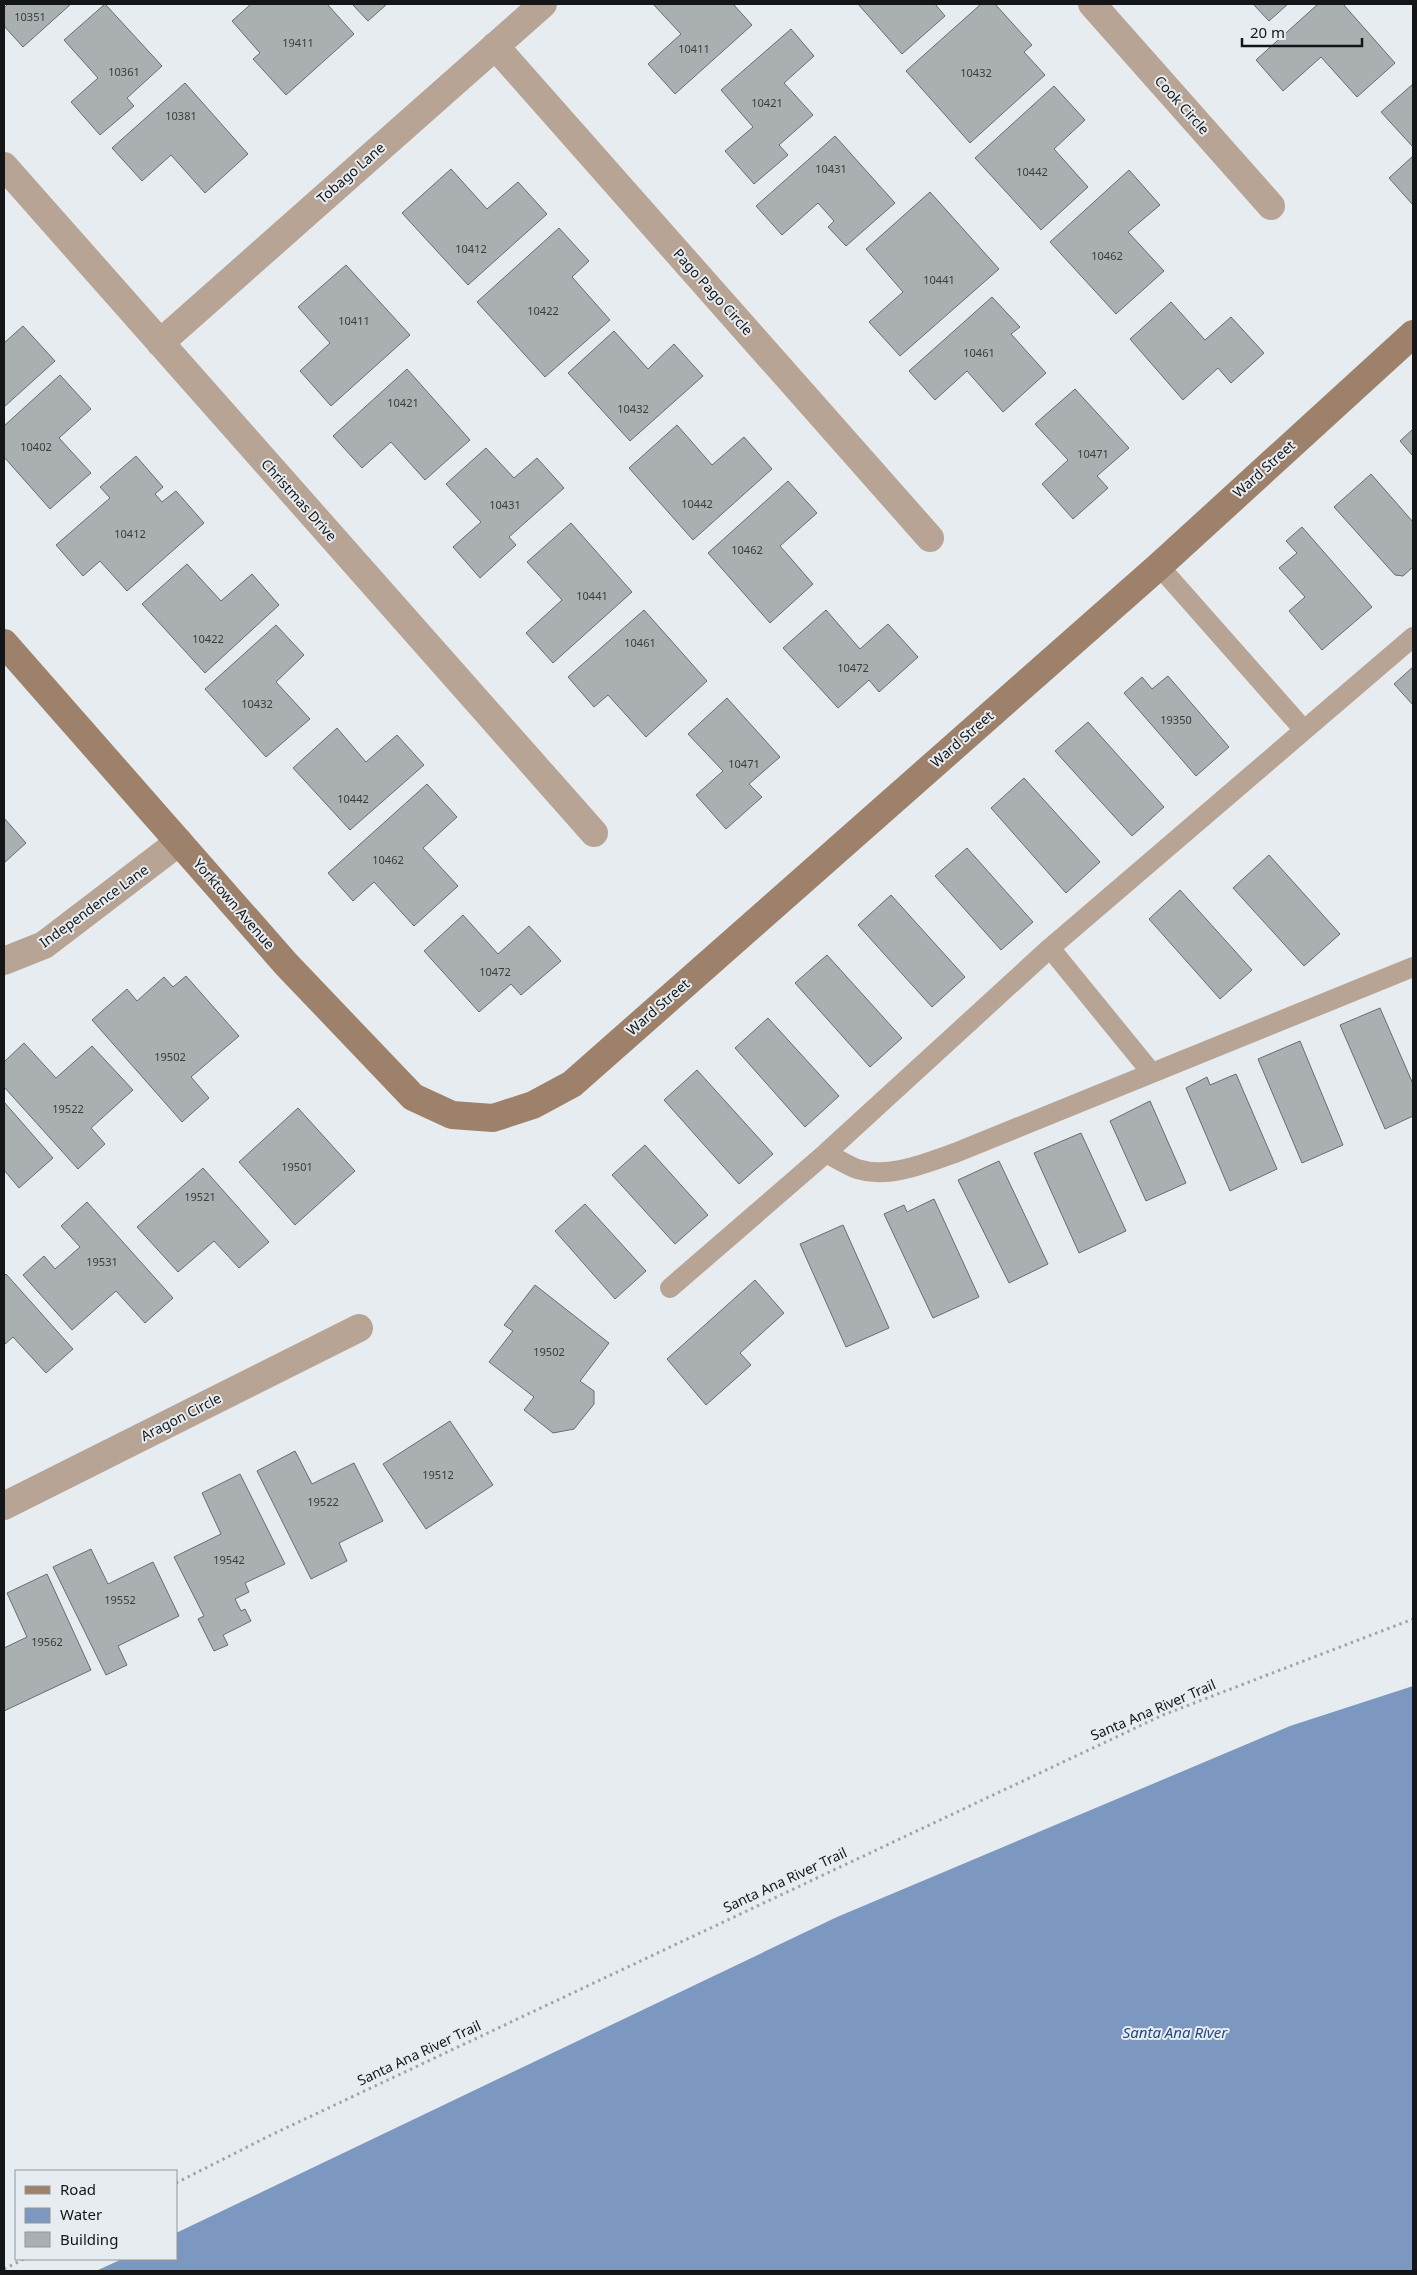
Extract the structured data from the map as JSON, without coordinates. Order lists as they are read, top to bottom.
{
  "streets": {
    "street": [
      "Cook Circle",
      "Tobago Lane",
      "Pago Pago Circle",
      "Ward Street",
      "Christmas Drive",
      "Yorktown Avenue",
      "Independence Lane",
      "Aragon Circle"
    ],
    "path": ["Santa Ana River Trail"]
  },
  "crossings": [
    ["Tobago Lane", "Pago Pago Circle"],
    ["Tobago Lane", "Christmas Drive"],
    ["Ward Street", "Yorktown Avenue"],
    ["Yorktown Avenue", "Independence Lane"]
  ],
  "water": ["Santa Ana River"],
  "house_numbers": [
    "10351",
    "19411",
    "10411",
    "10361",
    "10432",
    "10421",
    "10381",
    "10431",
    "10442",
    "10412",
    "10462",
    "10441",
    "10422",
    "10411",
    "10461",
    "10421",
    "10432",
    "10402",
    "10471",
    "10442",
    "10431",
    "10412",
    "10462",
    "10441",
    "10422",
    "10461",
    "10472",
    "10432",
    "19350",
    "10471",
    "10442",
    "10462",
    "10472",
    "19502",
    "19522",
    "19501",
    "19521",
    "19531",
    "19502",
    "19512",
    "19522",
    "19542",
    "19552",
    "19562"
  ],
  "legend": ["Road", "Water", "Building"],
  "scale_bar": "20 m"
}
